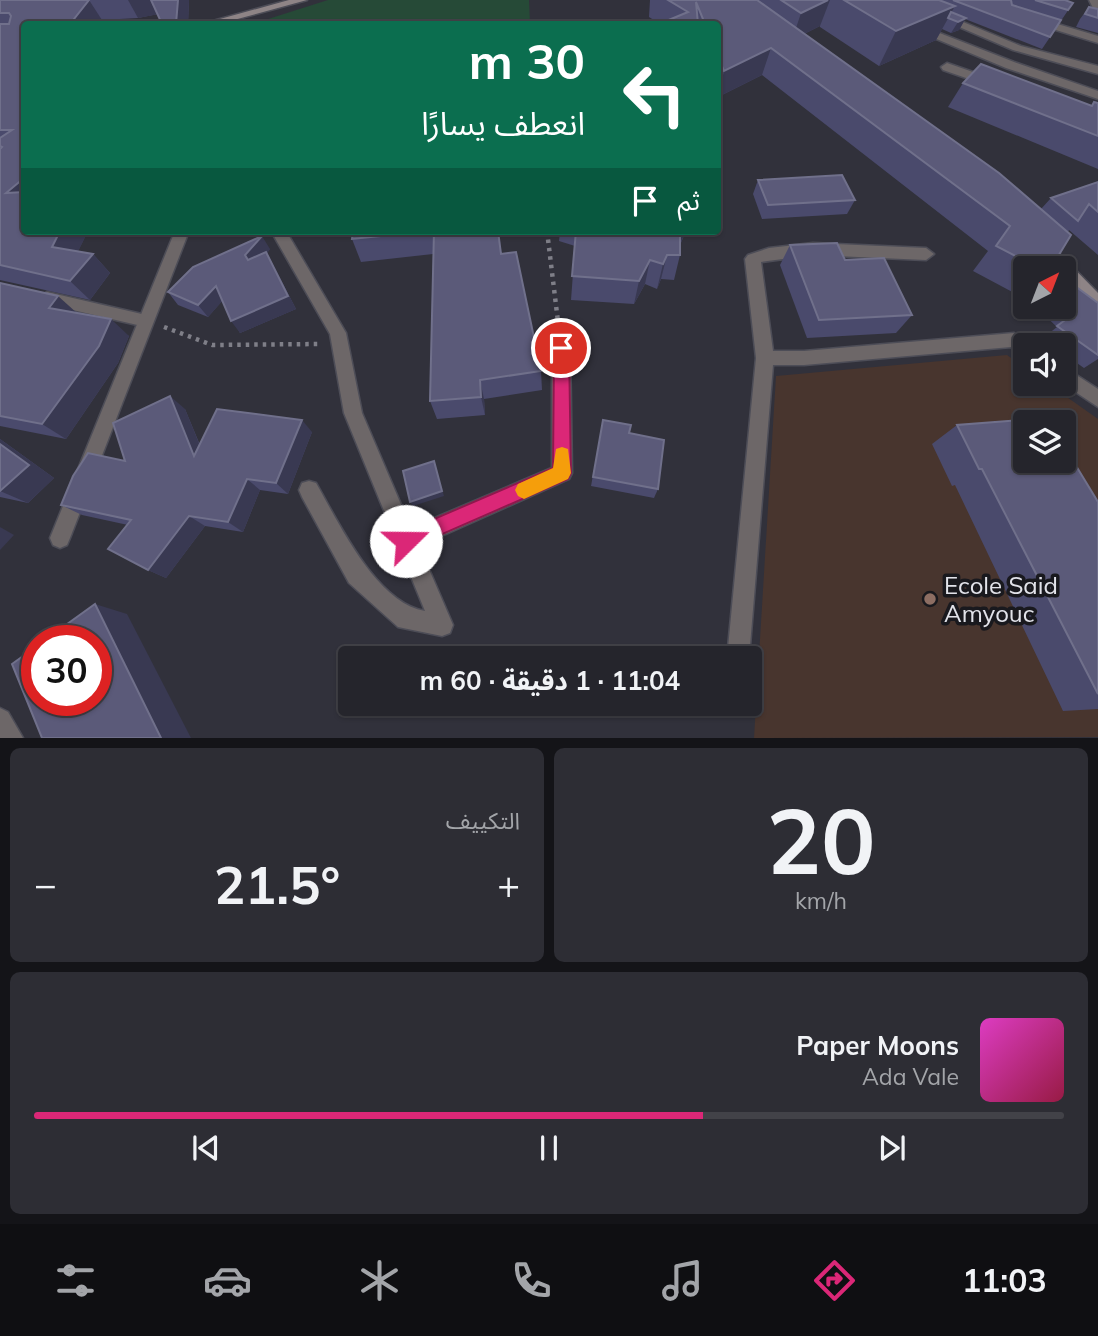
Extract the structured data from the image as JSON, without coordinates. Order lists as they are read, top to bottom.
{
  "places": ["Ecole Said Amyouc"],
  "north": "top right",
  "page": {
    "turn": ["30 m", "انعطف يسارًا"],
    "then": "ثم",
    "limit": "30",
    "trip": "11:04 · 1 دقيقة · 60 m",
    "tile": [
      ["20", "km/h"],
      "التكييف"
    ],
    "heat": ["−", "21.5°", "+"],
    "song": ["Paper Moons", "Ada Vale"],
    "tabs": "11:03"
  }
}
